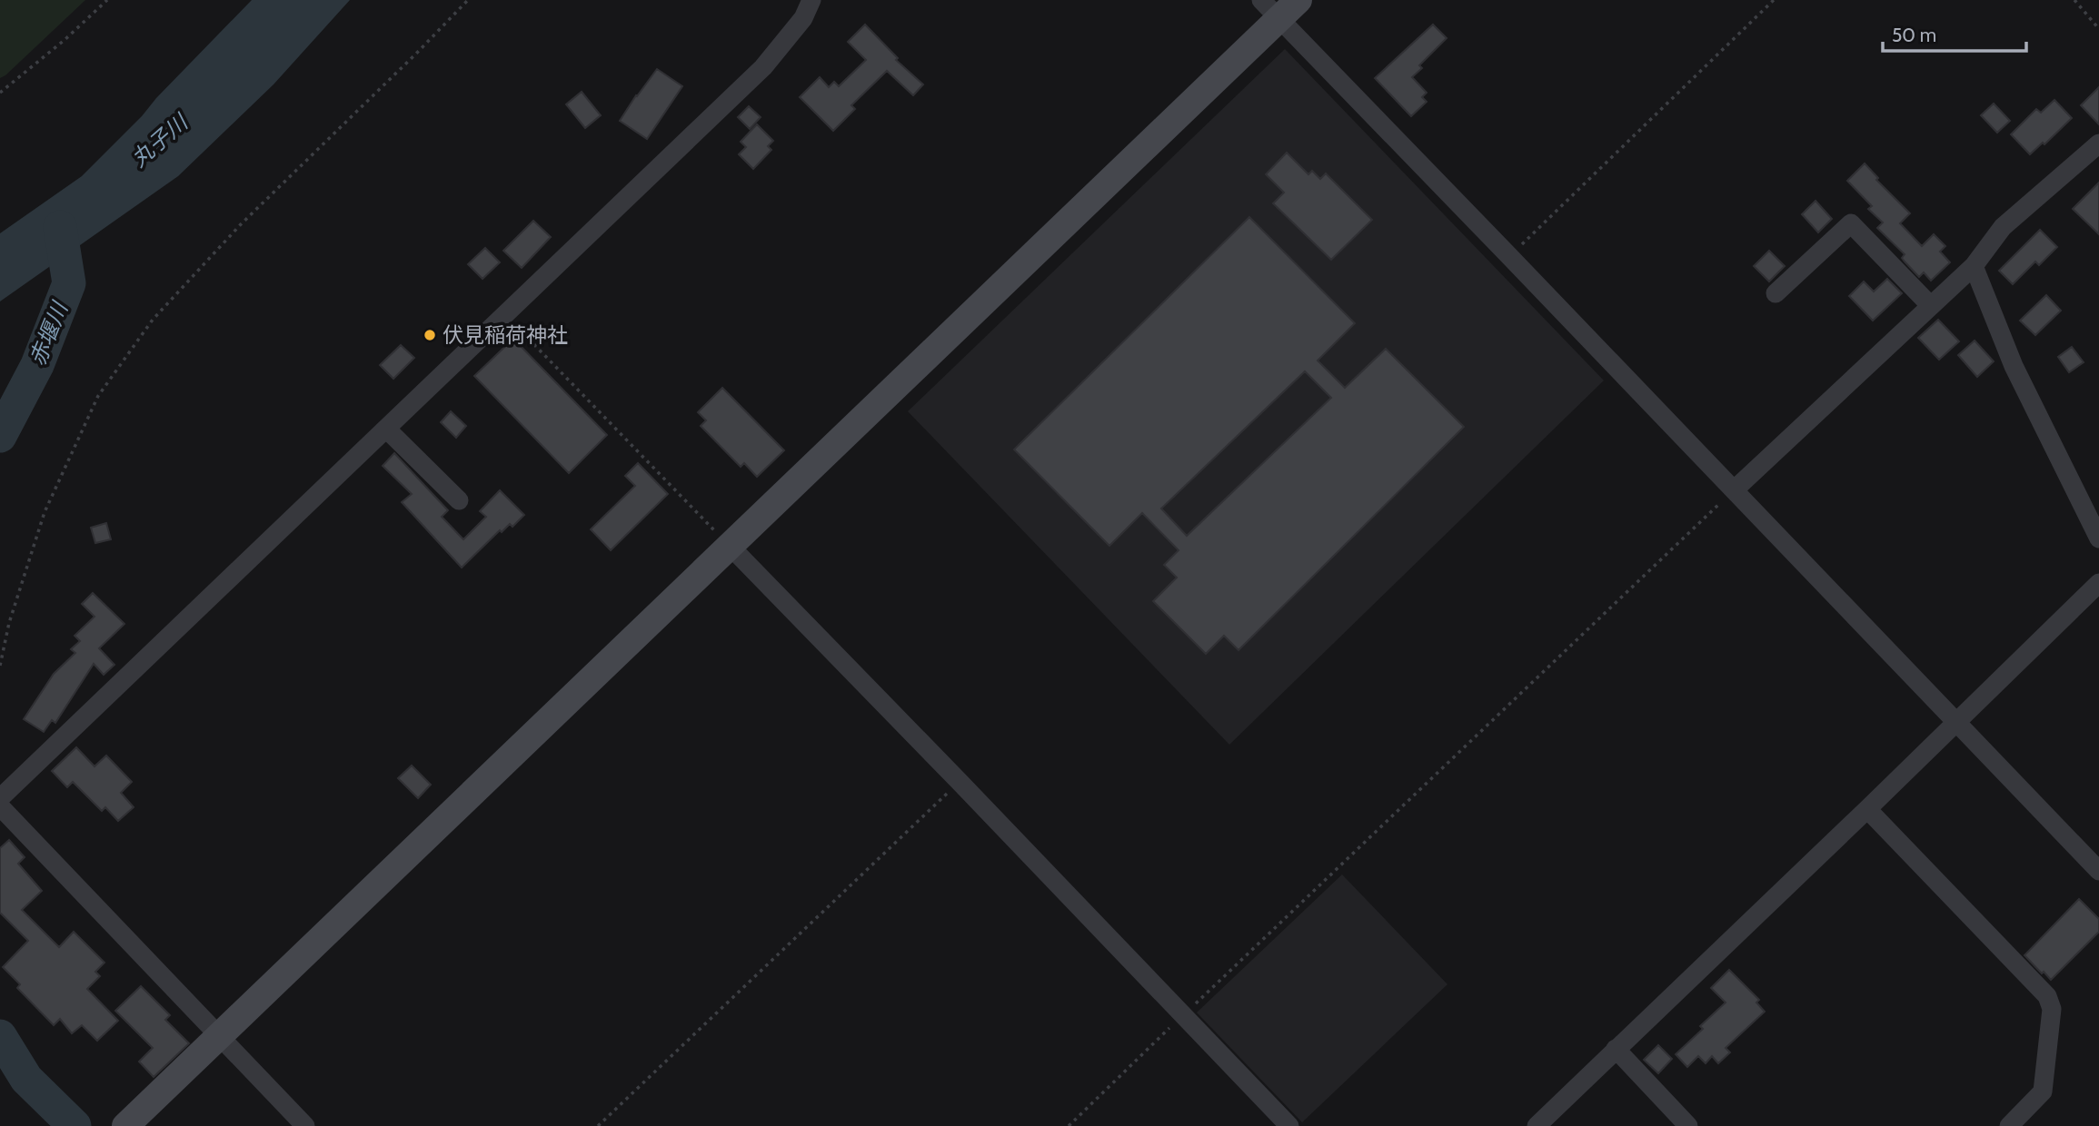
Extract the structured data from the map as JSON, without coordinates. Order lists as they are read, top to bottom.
{
  "water": ["丸子川", "赤堰川"],
  "places": ["伏見稲荷神社"],
  "scale_bar": "50 m"
}
